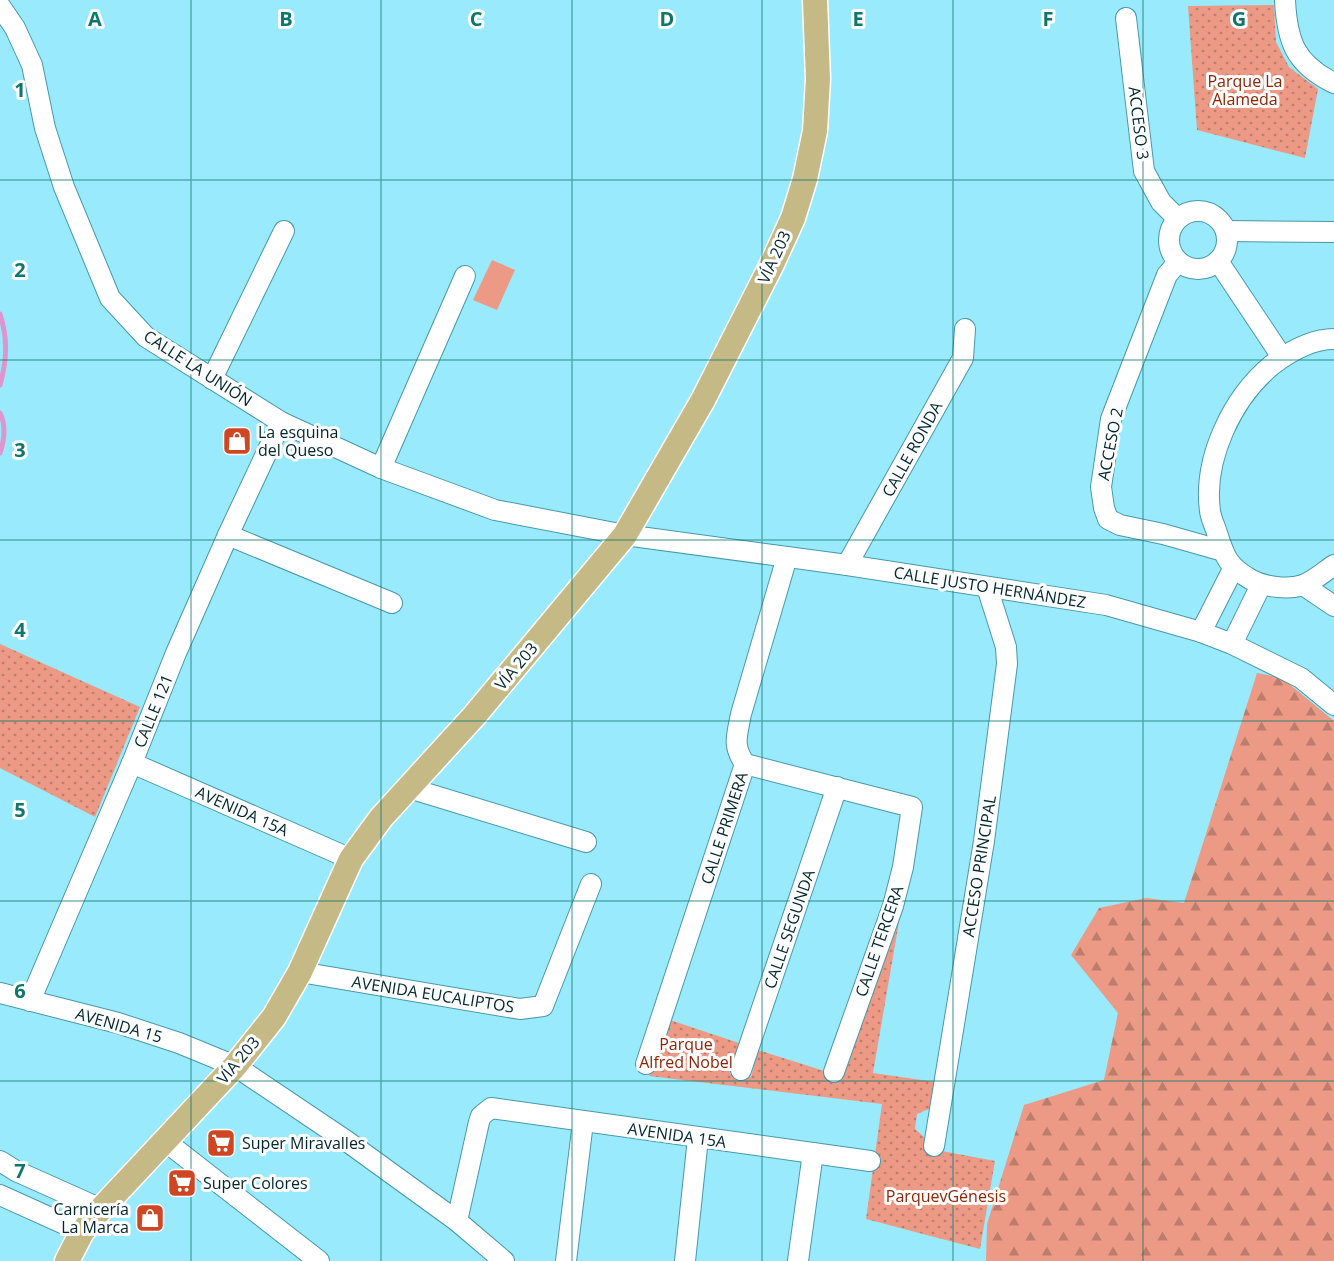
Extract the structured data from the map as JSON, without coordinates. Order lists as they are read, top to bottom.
{
  "streets": {
    "main road": ["VÍA 203"],
    "street": [
      "ACCESO 3",
      "CALLE LA UNIÓN",
      "ACCESO 2",
      "CALLE RONDA",
      "CALLE JUSTO HERNÁNDEZ",
      "CALLE 121",
      "AVENIDA 15A",
      "CALLE PRIMERA",
      "ACCESO PRINCIPAL",
      "CALLE SEGUNDA",
      "CALLE TERCERA",
      "AVENIDA EUCALIPTOS",
      "AVENIDA 15"
    ]
  },
  "crossings": [
    ["ACCESO 3", "ACCESO 2"],
    ["VÍA 203", "CALLE LA UNIÓN"],
    ["VÍA 203", "CALLE JUSTO HERNÁNDEZ"],
    ["VÍA 203", "AVENIDA 15A"],
    ["VÍA 203", "AVENIDA EUCALIPTOS"],
    ["VÍA 203", "AVENIDA 15"],
    ["CALLE LA UNIÓN", "CALLE JUSTO HERNÁNDEZ"],
    ["CALLE LA UNIÓN", "CALLE 121"],
    ["CALLE RONDA", "CALLE JUSTO HERNÁNDEZ"],
    ["CALLE JUSTO HERNÁNDEZ", "CALLE PRIMERA"],
    ["CALLE JUSTO HERNÁNDEZ", "ACCESO PRINCIPAL"],
    ["CALLE 121", "AVENIDA 15A"],
    ["CALLE 121", "AVENIDA 15"],
    ["AVENIDA 15A", "AVENIDA 15"],
    ["CALLE SEGUNDA", "CALLE TERCERA"]
  ],
  "parks": ["Parque La Alameda", "Parque Alfred Nobel", "ParquevGénesis"],
  "places": {
    "shop": ["La esquina del Queso", "Carnicería La Marca"],
    "supermarket": ["Super Miravalles", "Super Colores"]
  },
  "grid": {
    "columns": [
      "A",
      "B",
      "C",
      "D",
      "E",
      "F",
      "G"
    ],
    "rows": [
      "1",
      "2",
      "3",
      "4",
      "5",
      "6",
      "7"
    ]
  }
}
